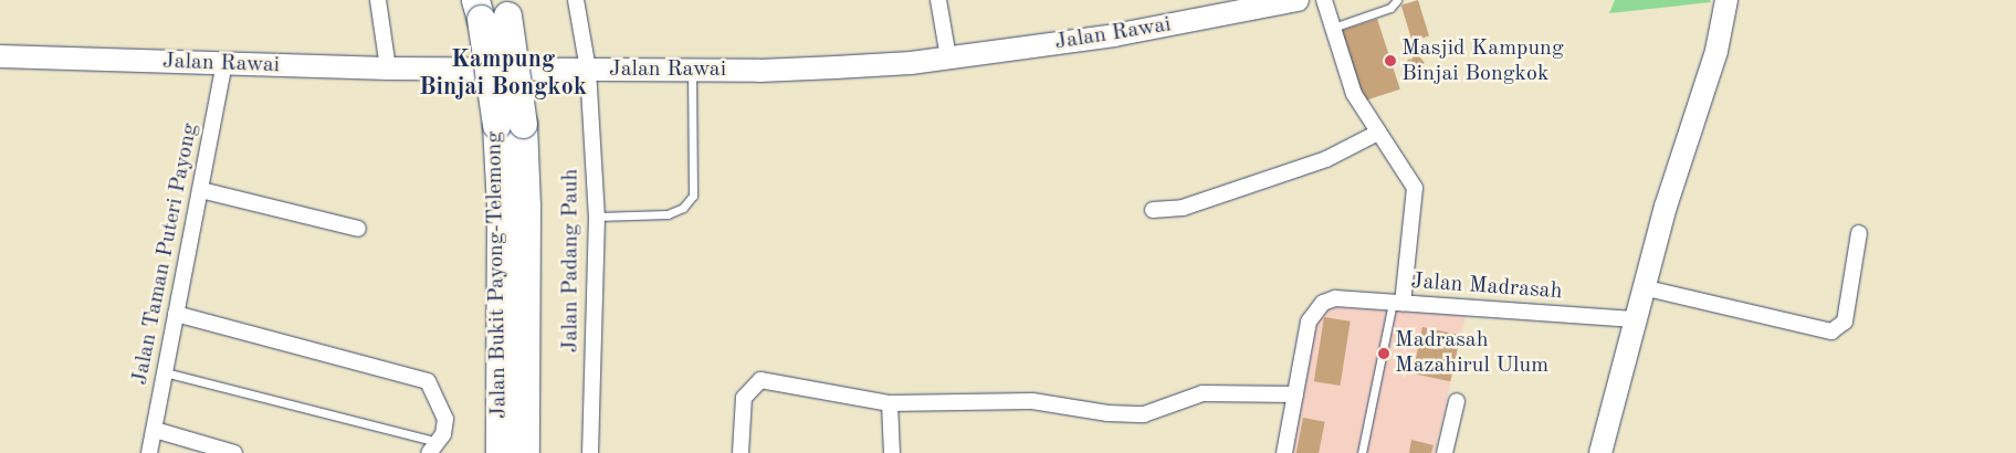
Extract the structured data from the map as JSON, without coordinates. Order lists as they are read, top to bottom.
{
  "streets": {
    "highway": ["Jalan Bukit Payong-Telemong"],
    "main road": ["Jalan Rawai"],
    "street": ["Jalan Taman Puteri Payong", "Jalan Padang Pauh", "Jalan Madrasah"]
  },
  "crossings": [
    ["Jalan Rawai", "Jalan Taman Puteri Payong"],
    ["Jalan Rawai", "Jalan Padang Pauh"]
  ],
  "districts": ["Kampung Binjai Bongkok"],
  "places": ["Masjid Kampung Binjai Bongkok", "Madrasah Mazahirul Ulum"]
}
